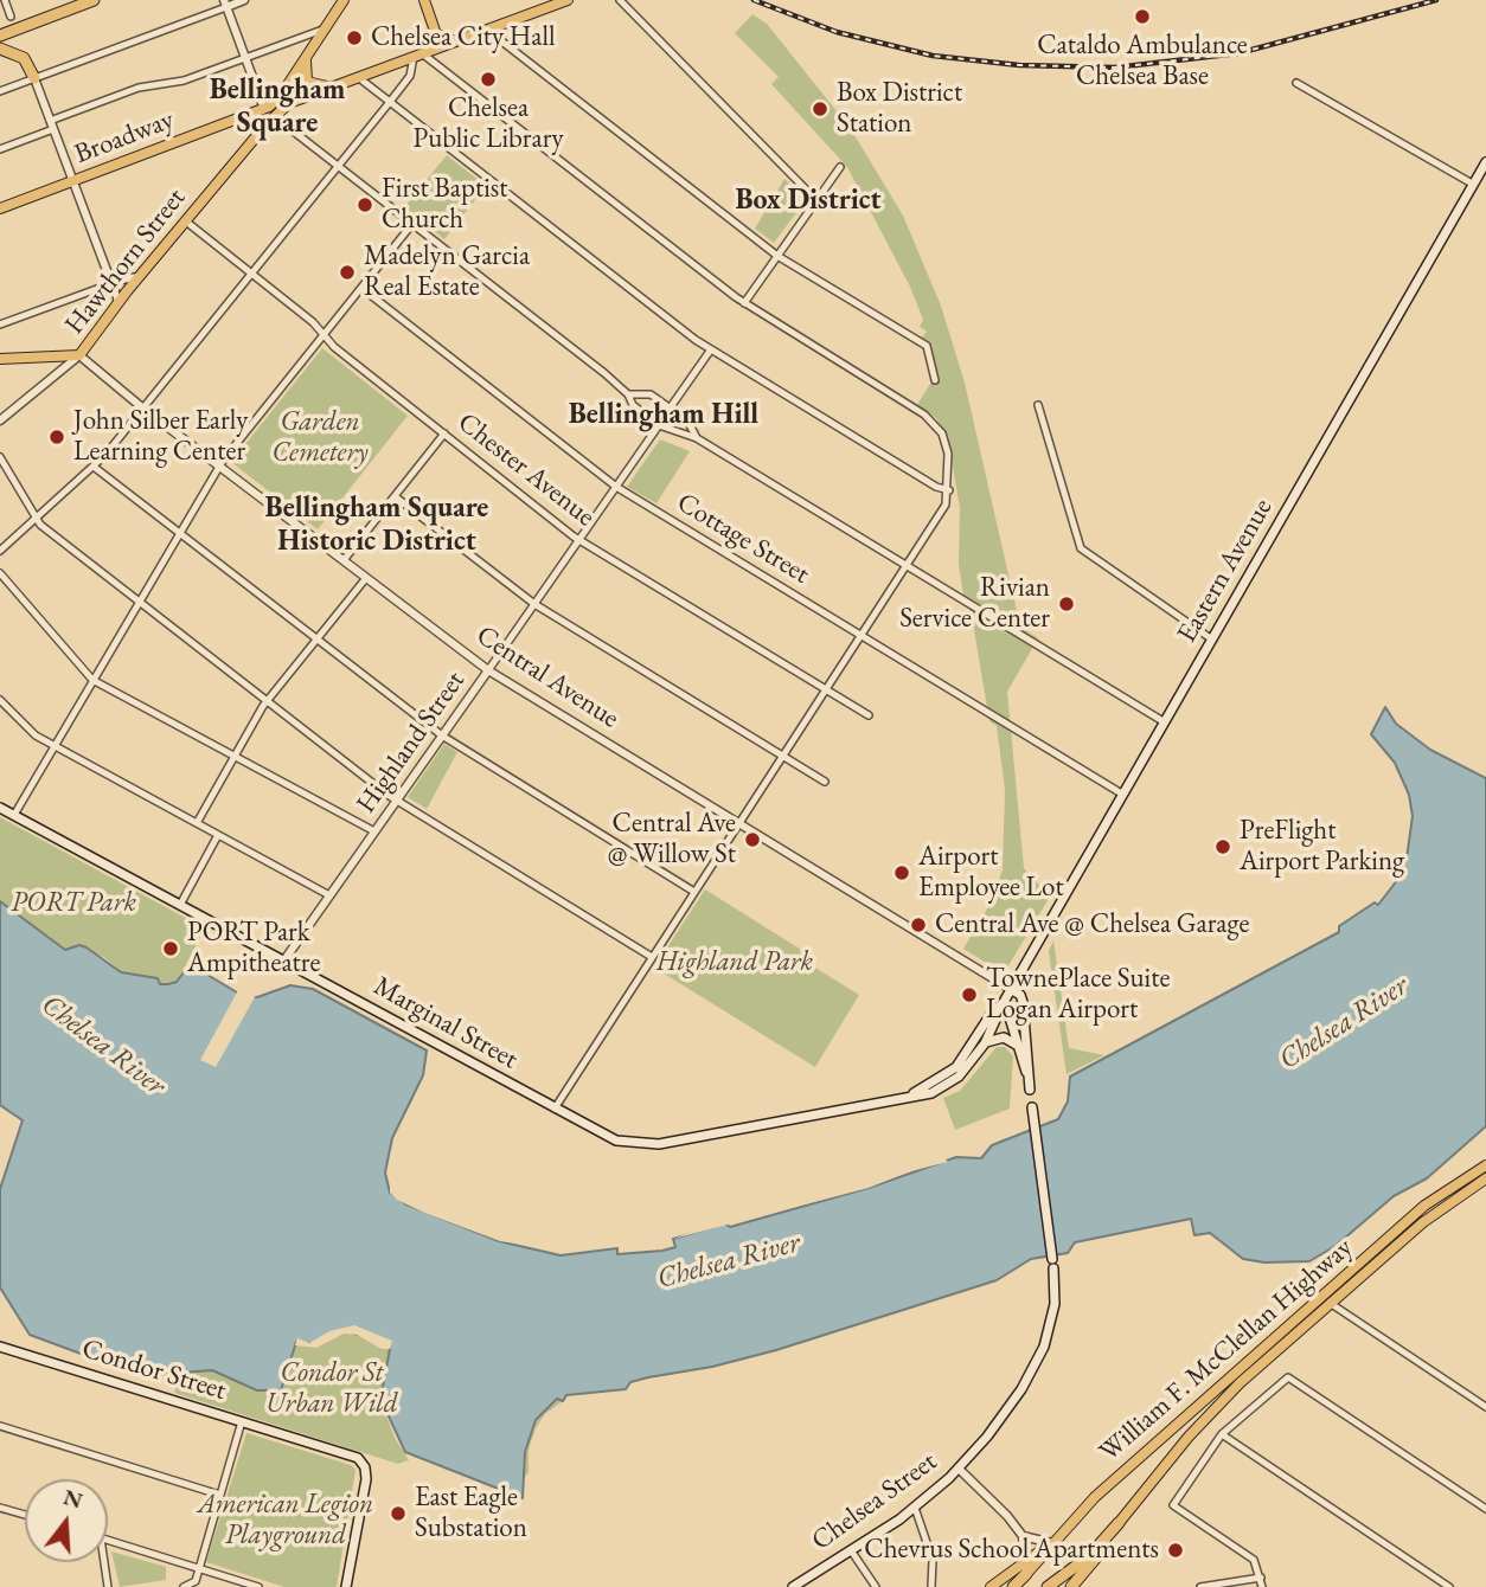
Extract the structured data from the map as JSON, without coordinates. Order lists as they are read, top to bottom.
{
  "streets": {
    "highway": ["William F. McClellan Highway"],
    "main road": [
      "Broadway",
      "Hawthorn Street",
      "Eastern Avenue",
      "Marginal Street",
      "Condor Street",
      "Chelsea Street"
    ],
    "street": [
      "Chester Avenue",
      "Cottage Street",
      "Central Avenue",
      "Highland Street"
    ]
  },
  "crossings": [
    ["Hawthorn Street", "Chester Avenue"],
    ["Hawthorn Street", "Central Avenue"],
    ["Chester Avenue", "Highland Street"],
    ["Cottage Street", "Eastern Avenue"],
    ["Cottage Street", "Highland Street"],
    ["Eastern Avenue", "Central Avenue"],
    ["Eastern Avenue", "Marginal Street"],
    ["Eastern Avenue", "Chelsea Street"],
    ["Central Avenue", "Highland Street"],
    ["Central Avenue", "Chelsea Street"],
    ["Highland Street", "Marginal Street"],
    ["Marginal Street", "Chelsea Street"]
  ],
  "districts": [
    "Bellingham Square",
    "Box District",
    "Bellingham Hill",
    "Bellingham Square Historic District"
  ],
  "water": ["Chelsea River"],
  "parks": [
    "Garden Cemetery",
    "PORT Park",
    "Highland Park",
    "Condor St Urban Wild",
    "American Legion Playground"
  ],
  "places": [
    "Cataldo Ambulance Chelsea Base",
    "Chelsea City Hall",
    "Chelsea Public Library",
    "Box District Station",
    "First Baptist Church",
    "Madelyn Garcia Real Estate",
    "John Silber Early Learning Center",
    "Rivian Service Center",
    "Central Ave @ Willow St",
    "PreFlight Airport Parking",
    "Airport Employee Lot",
    "Central Ave @ Chelsea Garage",
    "PORT Park Ampitheatre",
    "TownePlace Suite Logan Airport",
    "East Eagle Substation",
    "Chevrus School Apartments"
  ],
  "north": "top"
}
